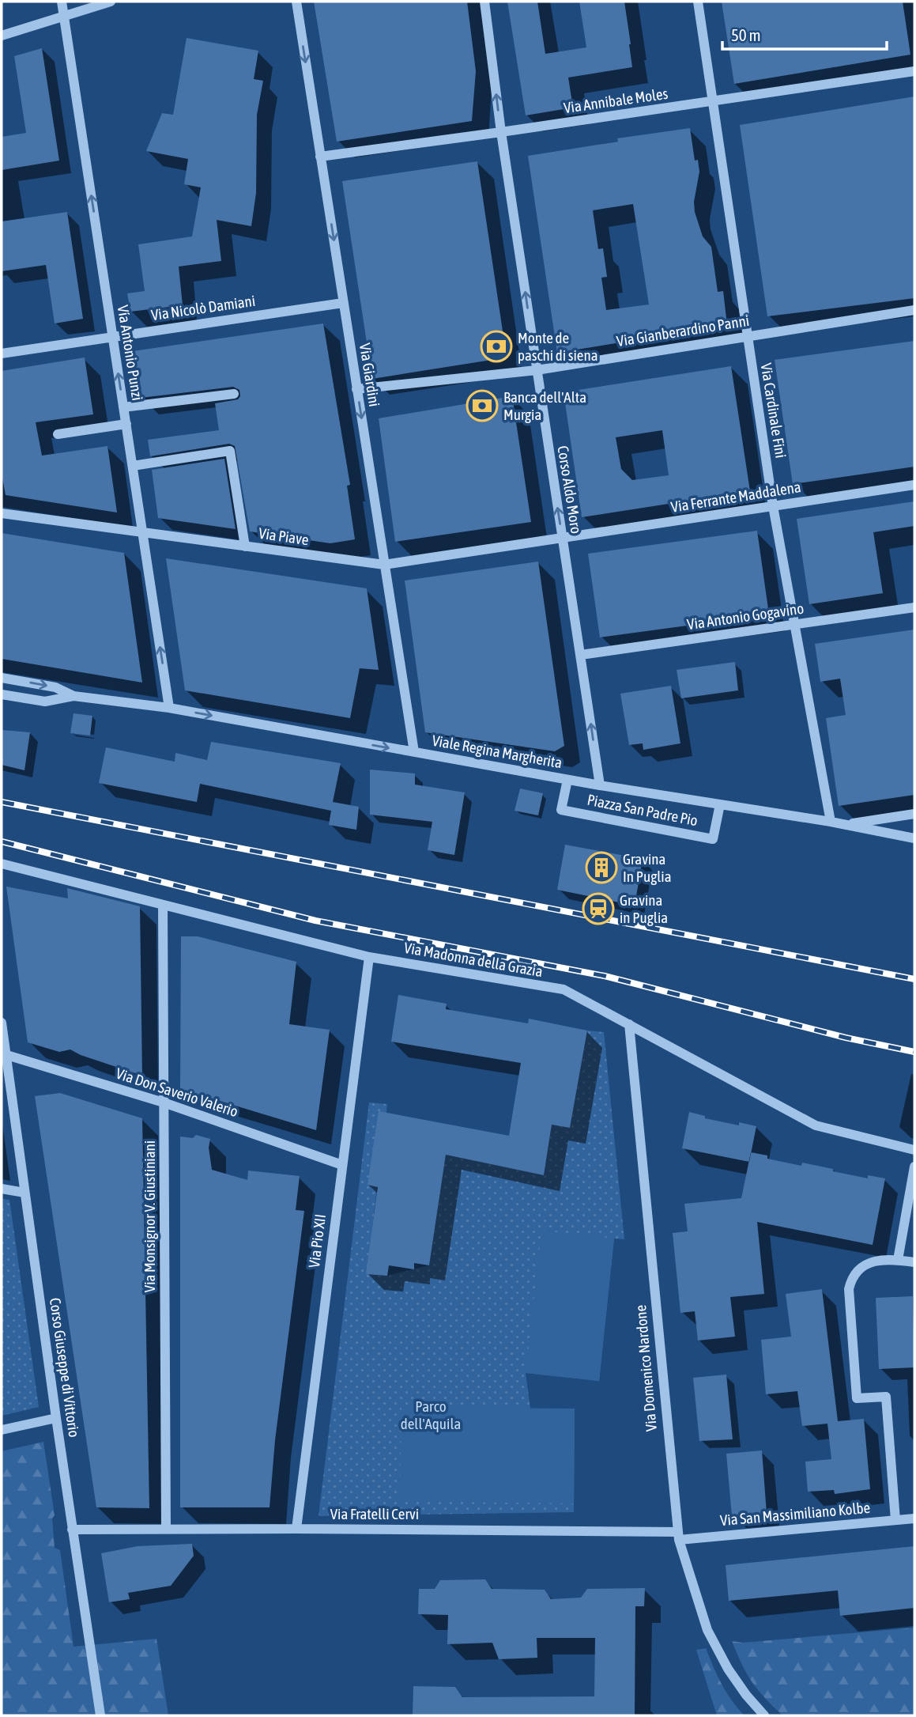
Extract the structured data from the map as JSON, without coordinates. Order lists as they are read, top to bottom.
{
  "streets": {
    "street": [
      "Via Annibale Moles",
      "Via Nicolò Damiani",
      "Via Gianberardino Panni",
      "Vía Antonio Punzi",
      "Via Giardini",
      "Via Cardinale Fini",
      "Corso Aldo Moro",
      "Via Ferrante Maddalena",
      "Via Piave",
      "Via Antonio Gogavino",
      "Viale Regina Margherita",
      "Piazza San Padre Pio",
      "Via Madonna della Grazia",
      "Via Don Saverio Valerio",
      "Via Monsignor V. Giustiniani",
      "Via Pio XII",
      "Corso Giuseppe di Vittorio",
      "Via Domenico Nardone",
      "Via Fratelli Cervi",
      "Via San Massimiliano Kolbe"
    ]
  },
  "crossings": [
    ["Via Annibale Moles", "Via Giardini"],
    ["Via Annibale Moles", "Via Cardinale Fini"],
    ["Via Annibale Moles", "Corso Aldo Moro"],
    ["Via Nicolò Damiani", "Vía Antonio Punzi"],
    ["Via Nicolò Damiani", "Via Giardini"],
    ["Via Gianberardino Panni", "Via Giardini"],
    ["Via Gianberardino Panni", "Via Cardinale Fini"],
    ["Via Gianberardino Panni", "Corso Aldo Moro"],
    ["Vía Antonio Punzi", "Via Piave"],
    ["Vía Antonio Punzi", "Viale Regina Margherita"],
    ["Via Giardini", "Via Piave"],
    ["Via Giardini", "Viale Regina Margherita"],
    ["Via Cardinale Fini", "Via Ferrante Maddalena"],
    ["Via Cardinale Fini", "Via Antonio Gogavino"],
    ["Via Cardinale Fini", "Viale Regina Margherita"],
    ["Corso Aldo Moro", "Via Ferrante Maddalena"],
    ["Corso Aldo Moro", "Via Piave"],
    ["Corso Aldo Moro", "Via Antonio Gogavino"],
    ["Corso Aldo Moro", "Viale Regina Margherita"],
    ["Via Ferrante Maddalena", "Via Piave"],
    ["Viale Regina Margherita", "Piazza San Padre Pio"],
    ["Via Madonna della Grazia", "Via Monsignor V. Giustiniani"],
    ["Via Madonna della Grazia", "Via Pio XII"],
    ["Via Madonna della Grazia", "Via Domenico Nardone"],
    ["Via Don Saverio Valerio", "Via Monsignor V. Giustiniani"],
    ["Via Don Saverio Valerio", "Via Pio XII"],
    ["Via Don Saverio Valerio", "Corso Giuseppe di Vittorio"],
    ["Via Monsignor V. Giustiniani", "Via Fratelli Cervi"],
    ["Via Pio XII", "Via Fratelli Cervi"],
    ["Corso Giuseppe di Vittorio", "Via Fratelli Cervi"],
    ["Via Domenico Nardone", "Via Fratelli Cervi"],
    ["Via Domenico Nardone", "Via San Massimiliano Kolbe"],
    ["Via Fratelli Cervi", "Via San Massimiliano Kolbe"]
  ],
  "one_way": ["Vía Antonio Punzi", "Via Giardini", "Corso Aldo Moro"],
  "parks": ["Parco dell'Aquila"],
  "places": {
    "bank": ["Monte de paschi di siena", "Banca dell'Alta Murgia"],
    "building": ["Gravina In Puglia"],
    "station": ["Gravina in Puglia"]
  },
  "scale_bar": "50 m"
}
